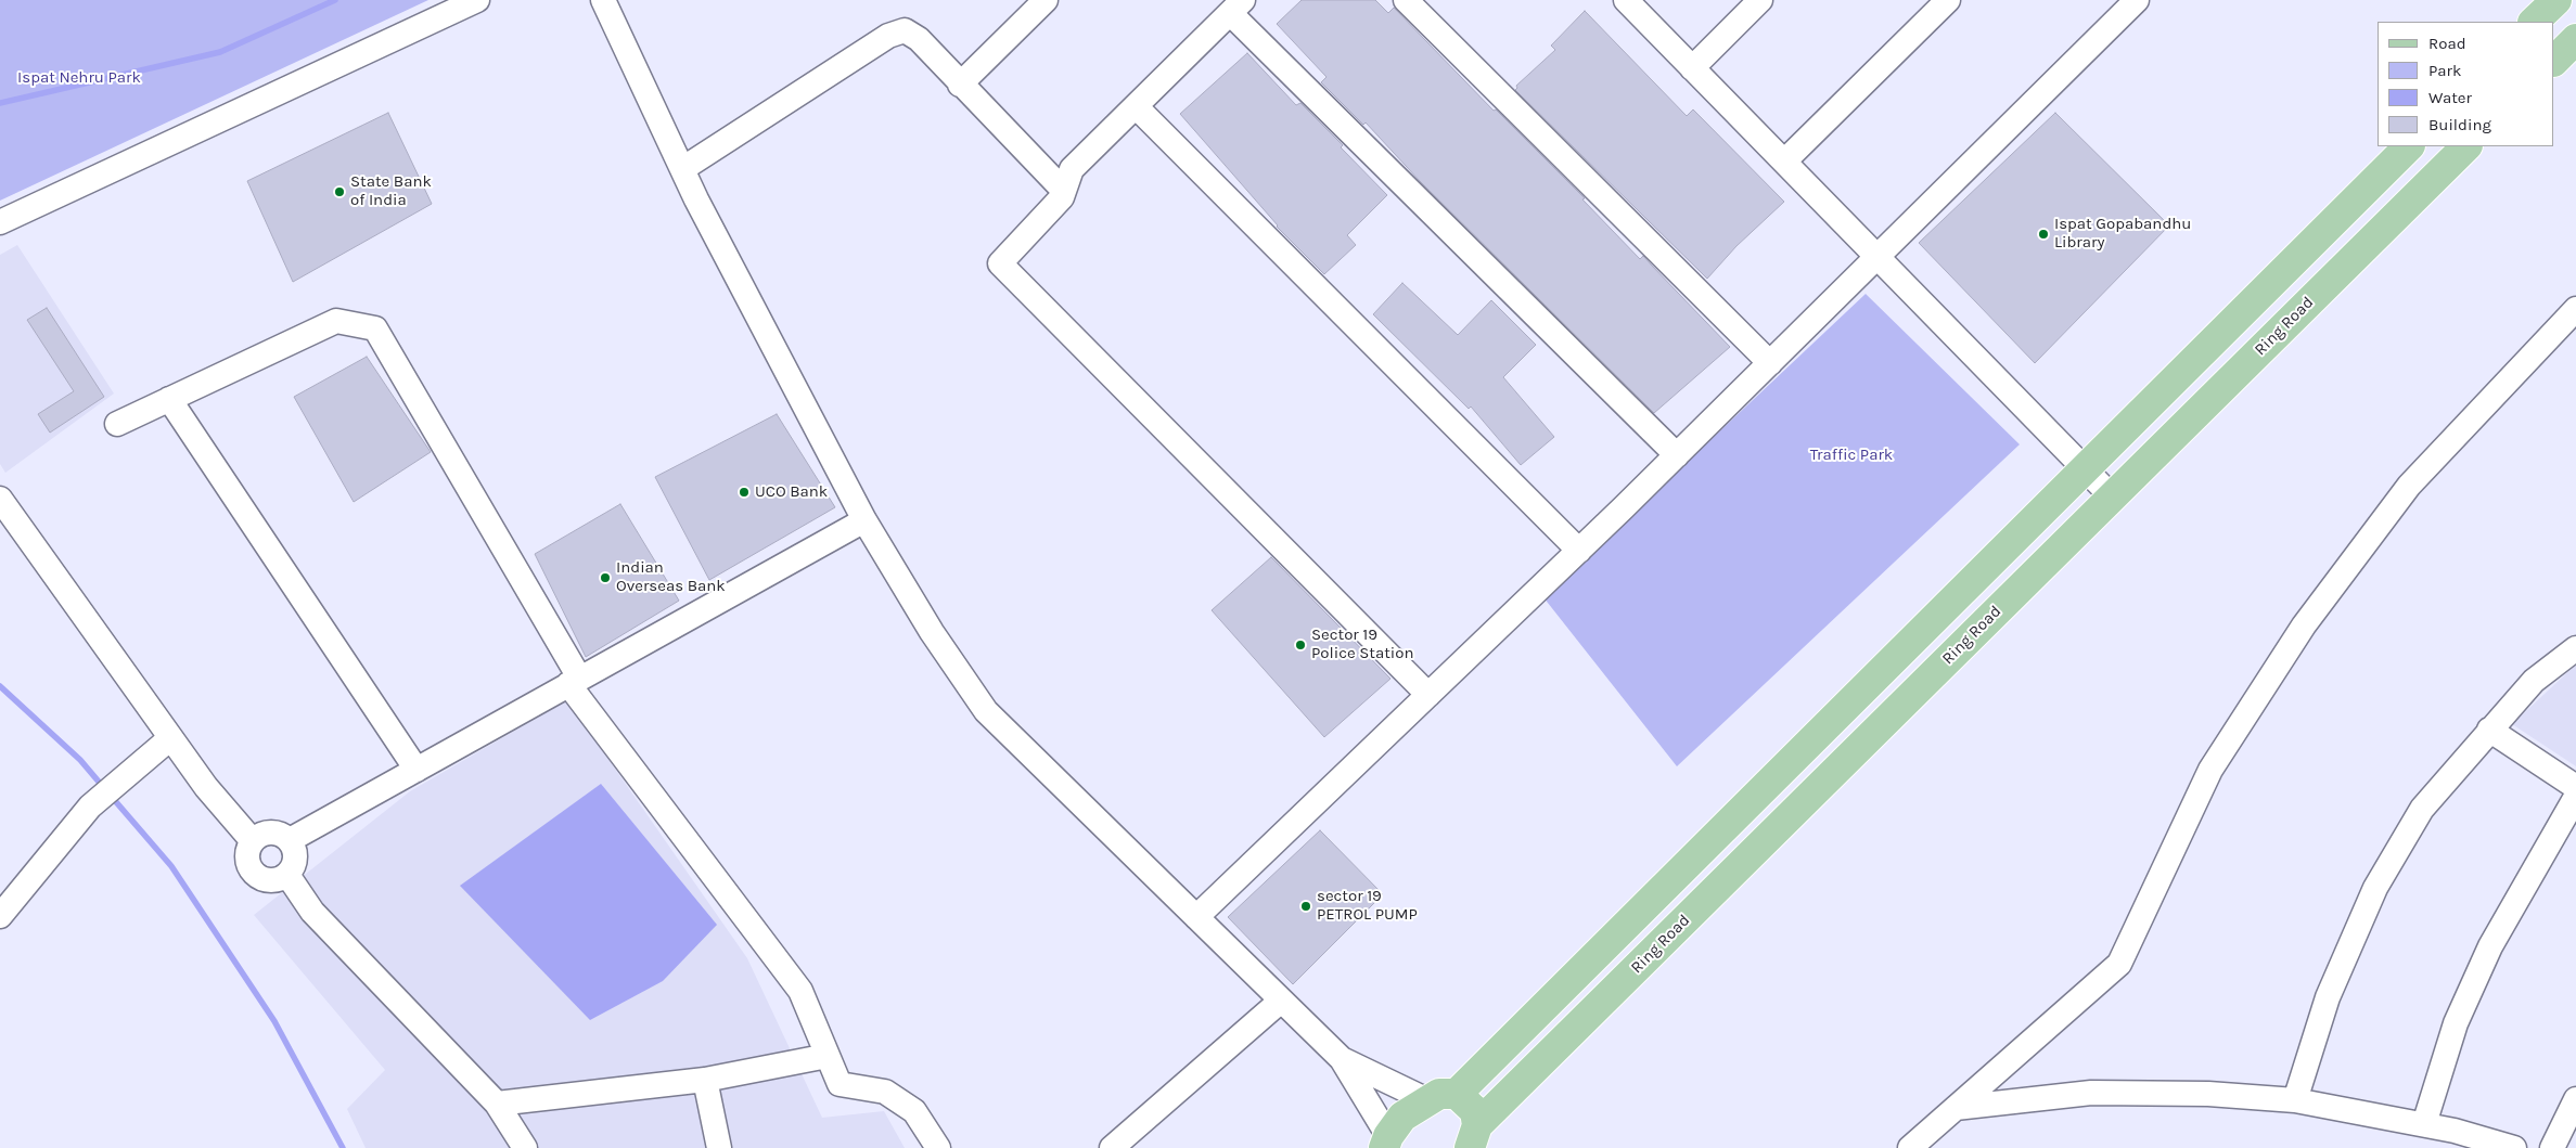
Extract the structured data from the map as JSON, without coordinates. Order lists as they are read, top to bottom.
{
  "streets": {
    "main road": ["Ring Road"]
  },
  "parks": ["Ispat Nehru Park", "Traffic Park"],
  "places": [
    "State Bank of India",
    "Ispat Gopabandhu Library",
    "UCO Bank",
    "Indian Overseas Bank",
    "Sector 19 Police Station",
    "sector 19 PETROL PUMP"
  ],
  "legend": [
    "Road",
    "Park",
    "Water",
    "Building"
  ]
}
